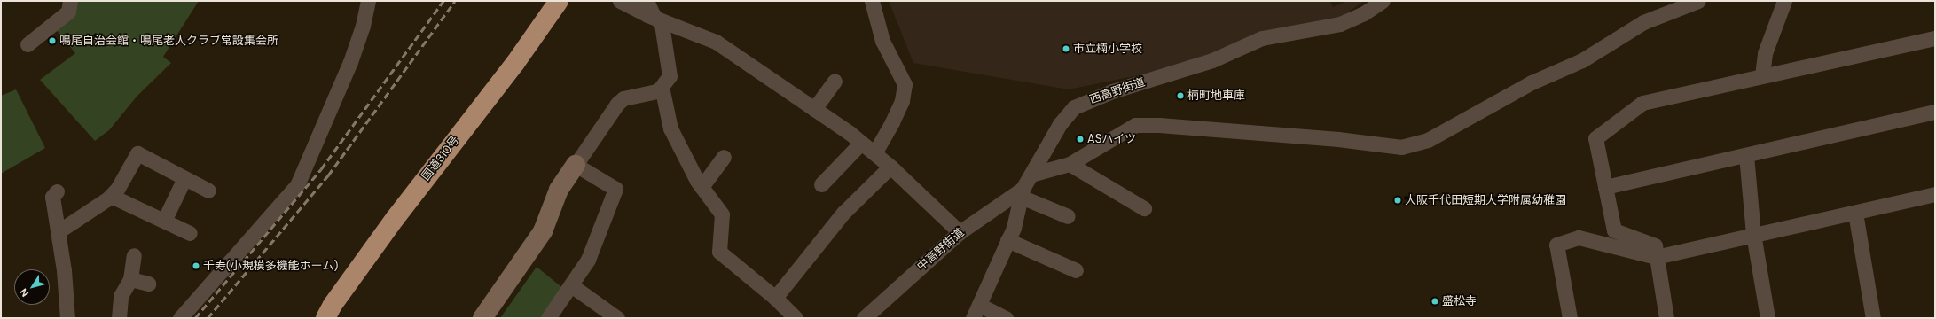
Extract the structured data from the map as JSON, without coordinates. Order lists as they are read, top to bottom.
{
  "streets": {
    "highway": ["国道310号"],
    "street": ["西高野街道", "中高野街道"]
  },
  "crossings": [
    ["西高野街道", "中高野街道"]
  ],
  "places": [
    "鳴尾自治会館・鳴尾老人クラブ常設集会所",
    "市立楠小学校",
    "楠町地車庫",
    "ASハイツ",
    "大阪千代田短期大学附属幼稚園",
    "千寿(小規模多機能ホーム)",
    "盛松寺"
  ],
  "north": "bottom left"
}
